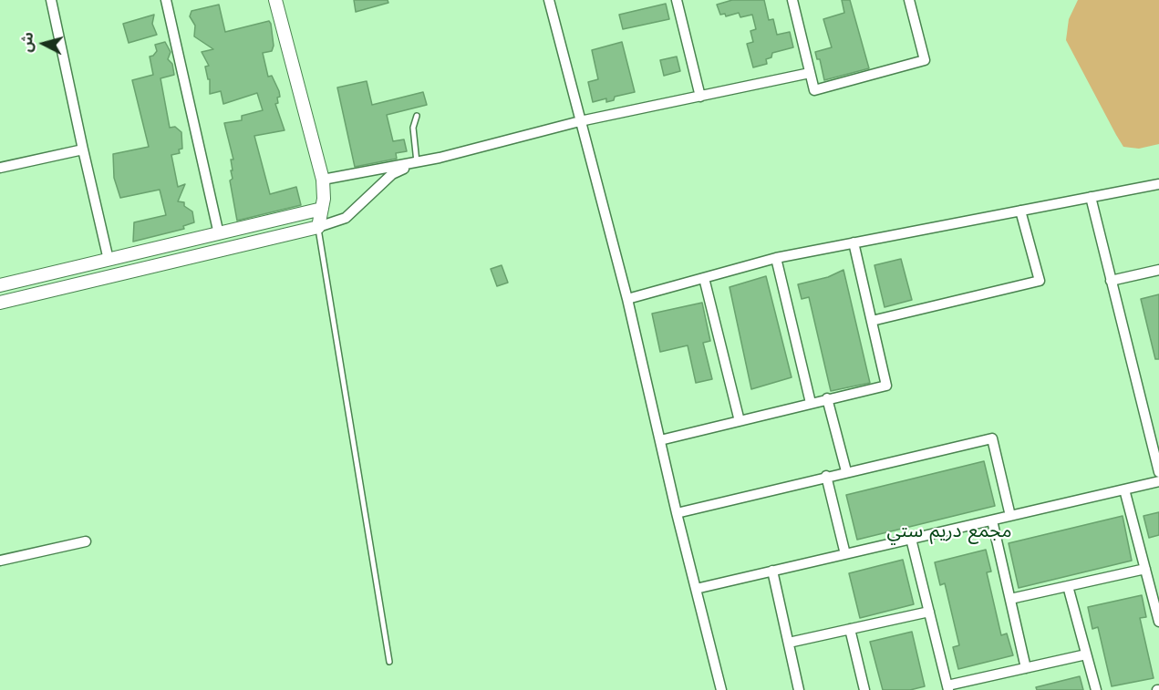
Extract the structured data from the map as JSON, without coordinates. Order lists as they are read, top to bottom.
{
  "districts": ["مجمع دريم ستي"],
  "north": "left"
}
